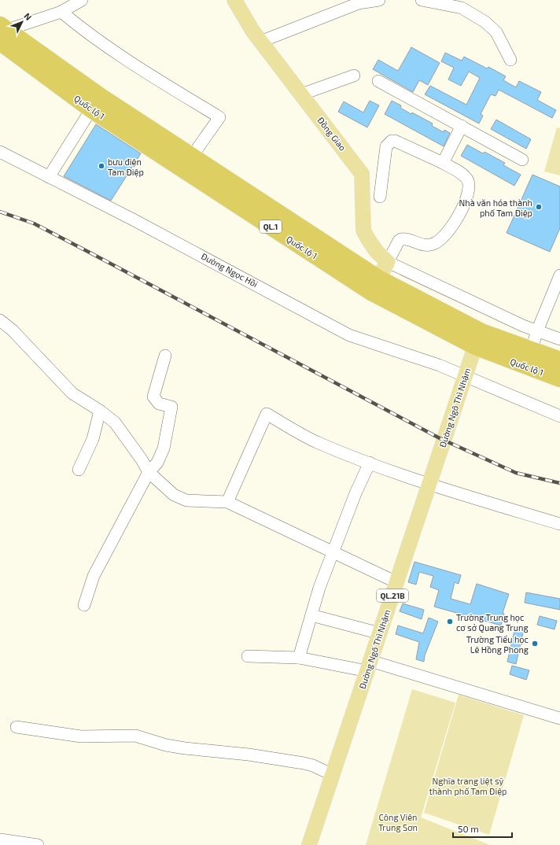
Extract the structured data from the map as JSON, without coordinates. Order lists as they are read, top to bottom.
{
  "streets": {
    "highway": ["Quốc lộ 1", "QL.1"],
    "main road": ["Đồng Giao", "Đường Ngô Thì Nhậm", "QL.21B"],
    "street": ["Đường Ngọc Hồi"]
  },
  "crossings": [
    ["Quốc lộ 1", "Đường Ngô Thì Nhậm"],
    ["Đường Ngọc Hồi", "Đường Ngô Thì Nhậm"]
  ],
  "parks": ["Nghĩa trang liệt sỹ thành phố Tam Điệp", "Công Viên Trung Sơn"],
  "places": [
    "bưu điện Tam Điệp",
    "Nhà văn hóa thành phố Tam Điệp",
    "Trường Trung học cơ sở Quang Trung",
    "Trường Tiểu học Lê Hồng Phong"
  ],
  "scale_bar": "50 m",
  "north": "top right"
}
